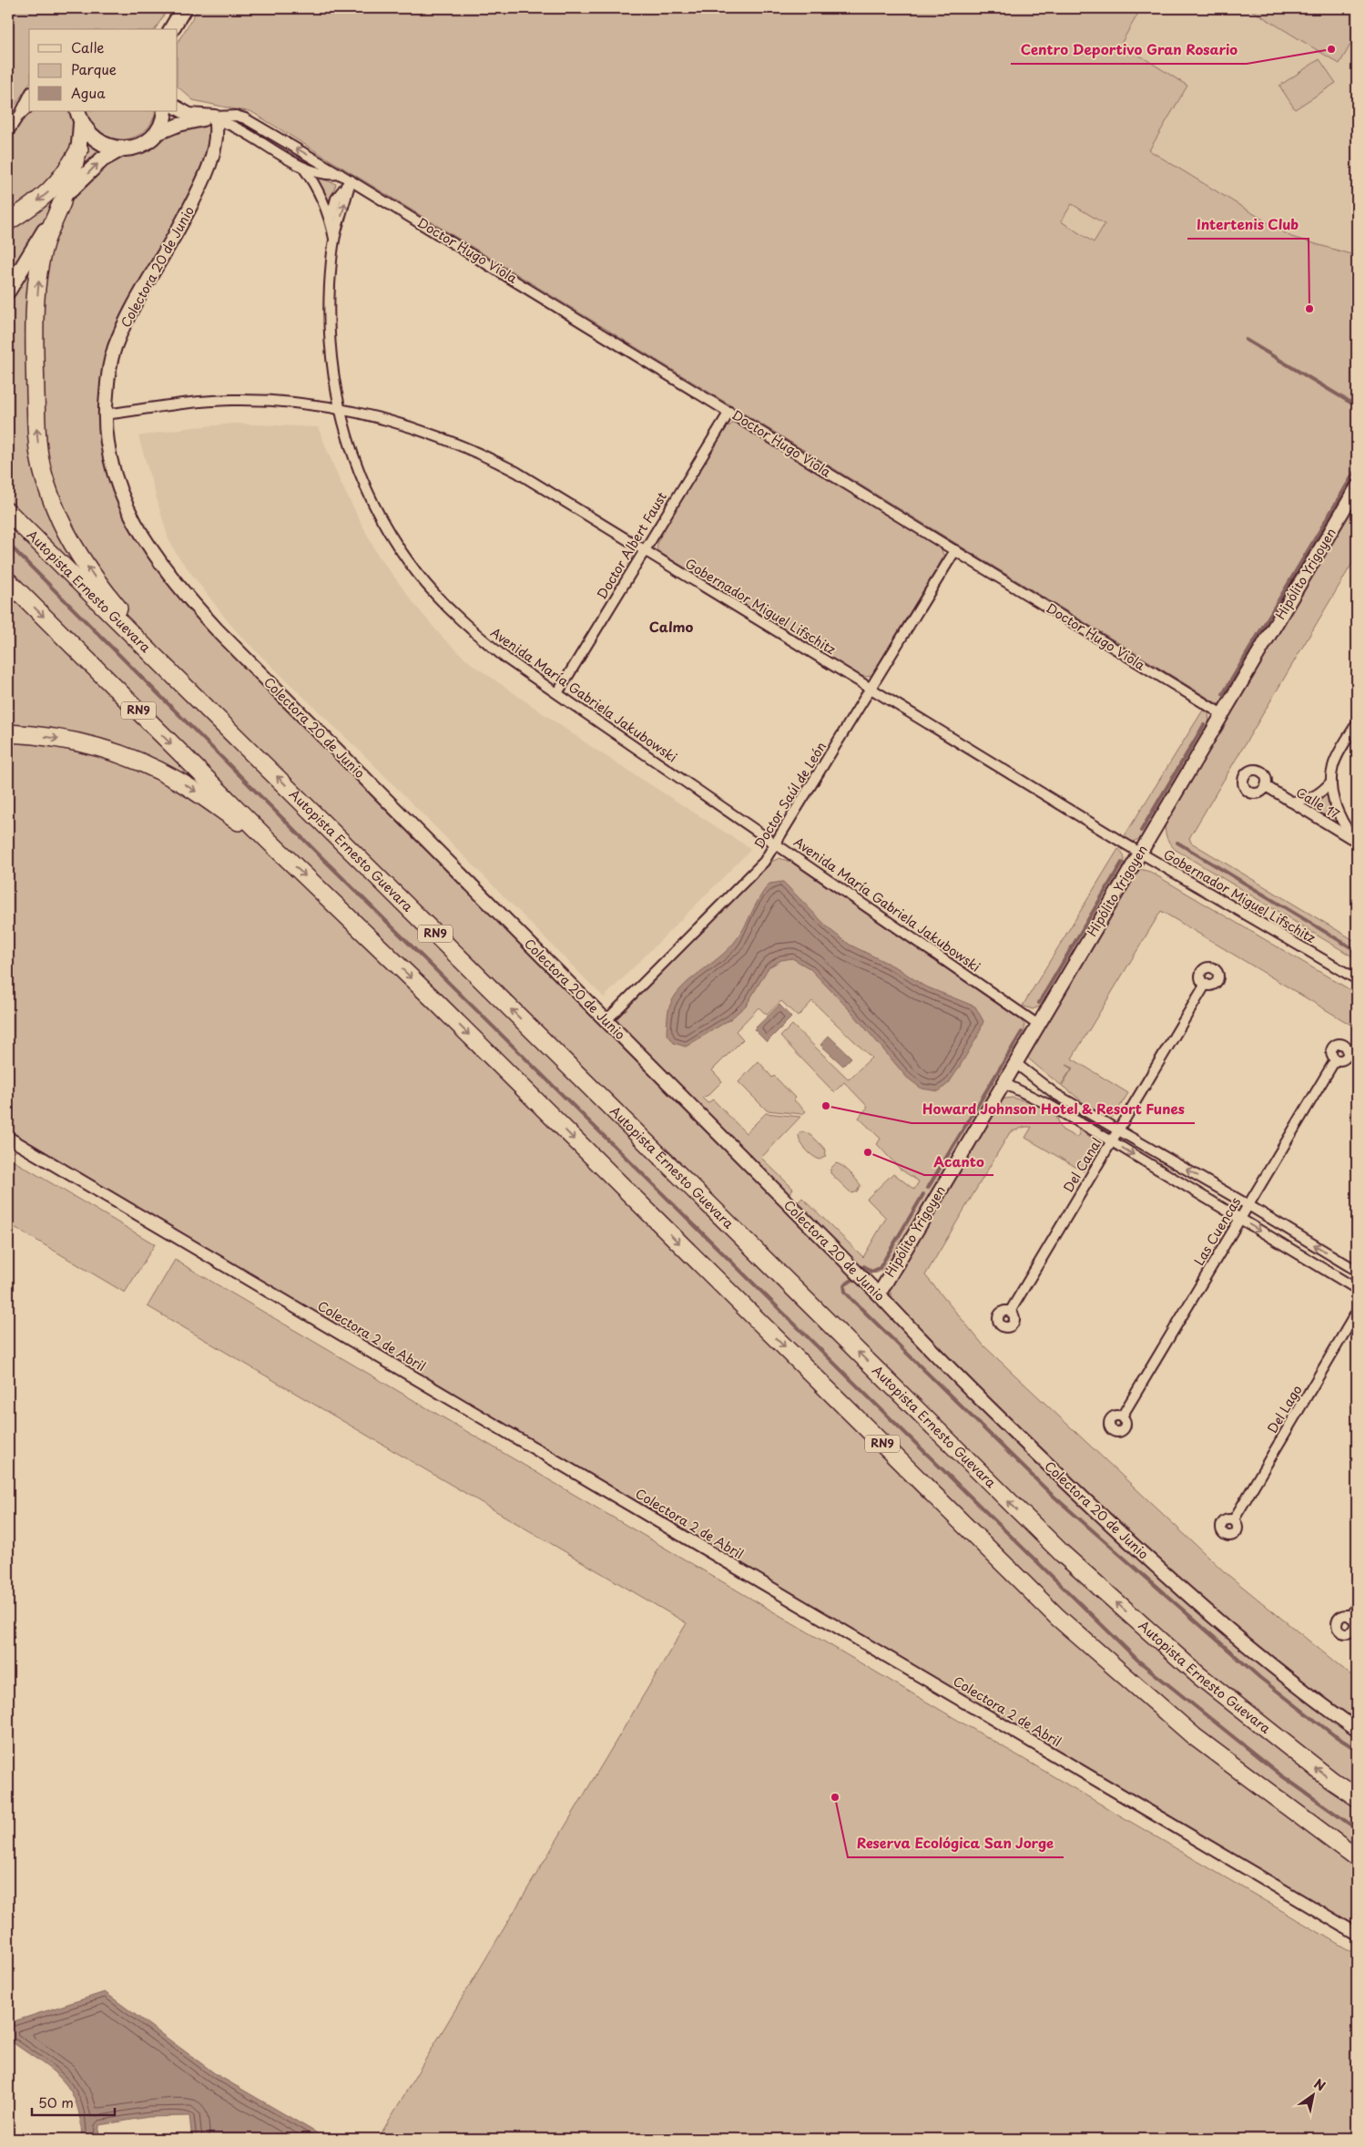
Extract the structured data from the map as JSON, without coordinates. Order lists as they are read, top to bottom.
{
  "streets": {
    "highway": ["Autopista Ernesto Guevara", "RN9"],
    "main road": ["Doctor Hugo Viola", "Colectora 20 de Junio", "Hipólito Yrigoyen"],
    "street": [
      "Doctor Albert Faust",
      "Gobernador Miguel Lifschitz",
      "Avenida María Gabriela Jakubowski",
      "Doctor Saúl de León",
      "Calle 17",
      "Del Canal",
      "Las Cuencas",
      "Colectora 2 de Abril",
      "Del Lago"
    ]
  },
  "crossings": [
    ["Doctor Hugo Viola", "Colectora 20 de Junio"],
    ["Doctor Hugo Viola", "Doctor Albert Faust"],
    ["Doctor Hugo Viola", "Hipólito Yrigoyen"],
    ["Doctor Hugo Viola", "Avenida María Gabriela Jakubowski"],
    ["Doctor Hugo Viola", "Doctor Saúl de León"],
    ["Colectora 20 de Junio", "Hipólito Yrigoyen"],
    ["Colectora 20 de Junio", "Gobernador Miguel Lifschitz"],
    ["Colectora 20 de Junio", "Doctor Saúl de León"],
    ["Doctor Albert Faust", "Gobernador Miguel Lifschitz"],
    ["Doctor Albert Faust", "Avenida María Gabriela Jakubowski"],
    ["Hipólito Yrigoyen", "Gobernador Miguel Lifschitz"],
    ["Hipólito Yrigoyen", "Avenida María Gabriela Jakubowski"],
    ["Gobernador Miguel Lifschitz", "Avenida María Gabriela Jakubowski"],
    ["Gobernador Miguel Lifschitz", "Doctor Saúl de León"],
    ["Avenida María Gabriela Jakubowski", "Doctor Saúl de León"]
  ],
  "districts": ["Calmo"],
  "places": [
    "Centro Deportivo Gran Rosario",
    "Intertenis Club",
    "Howard Johnson Hotel & Resort Funes",
    "Acanto",
    "Reserva Ecológica San Jorge"
  ],
  "legend": ["Calle", "Parque", "Agua"],
  "scale_bar": "50 m",
  "north": "top right"
}
